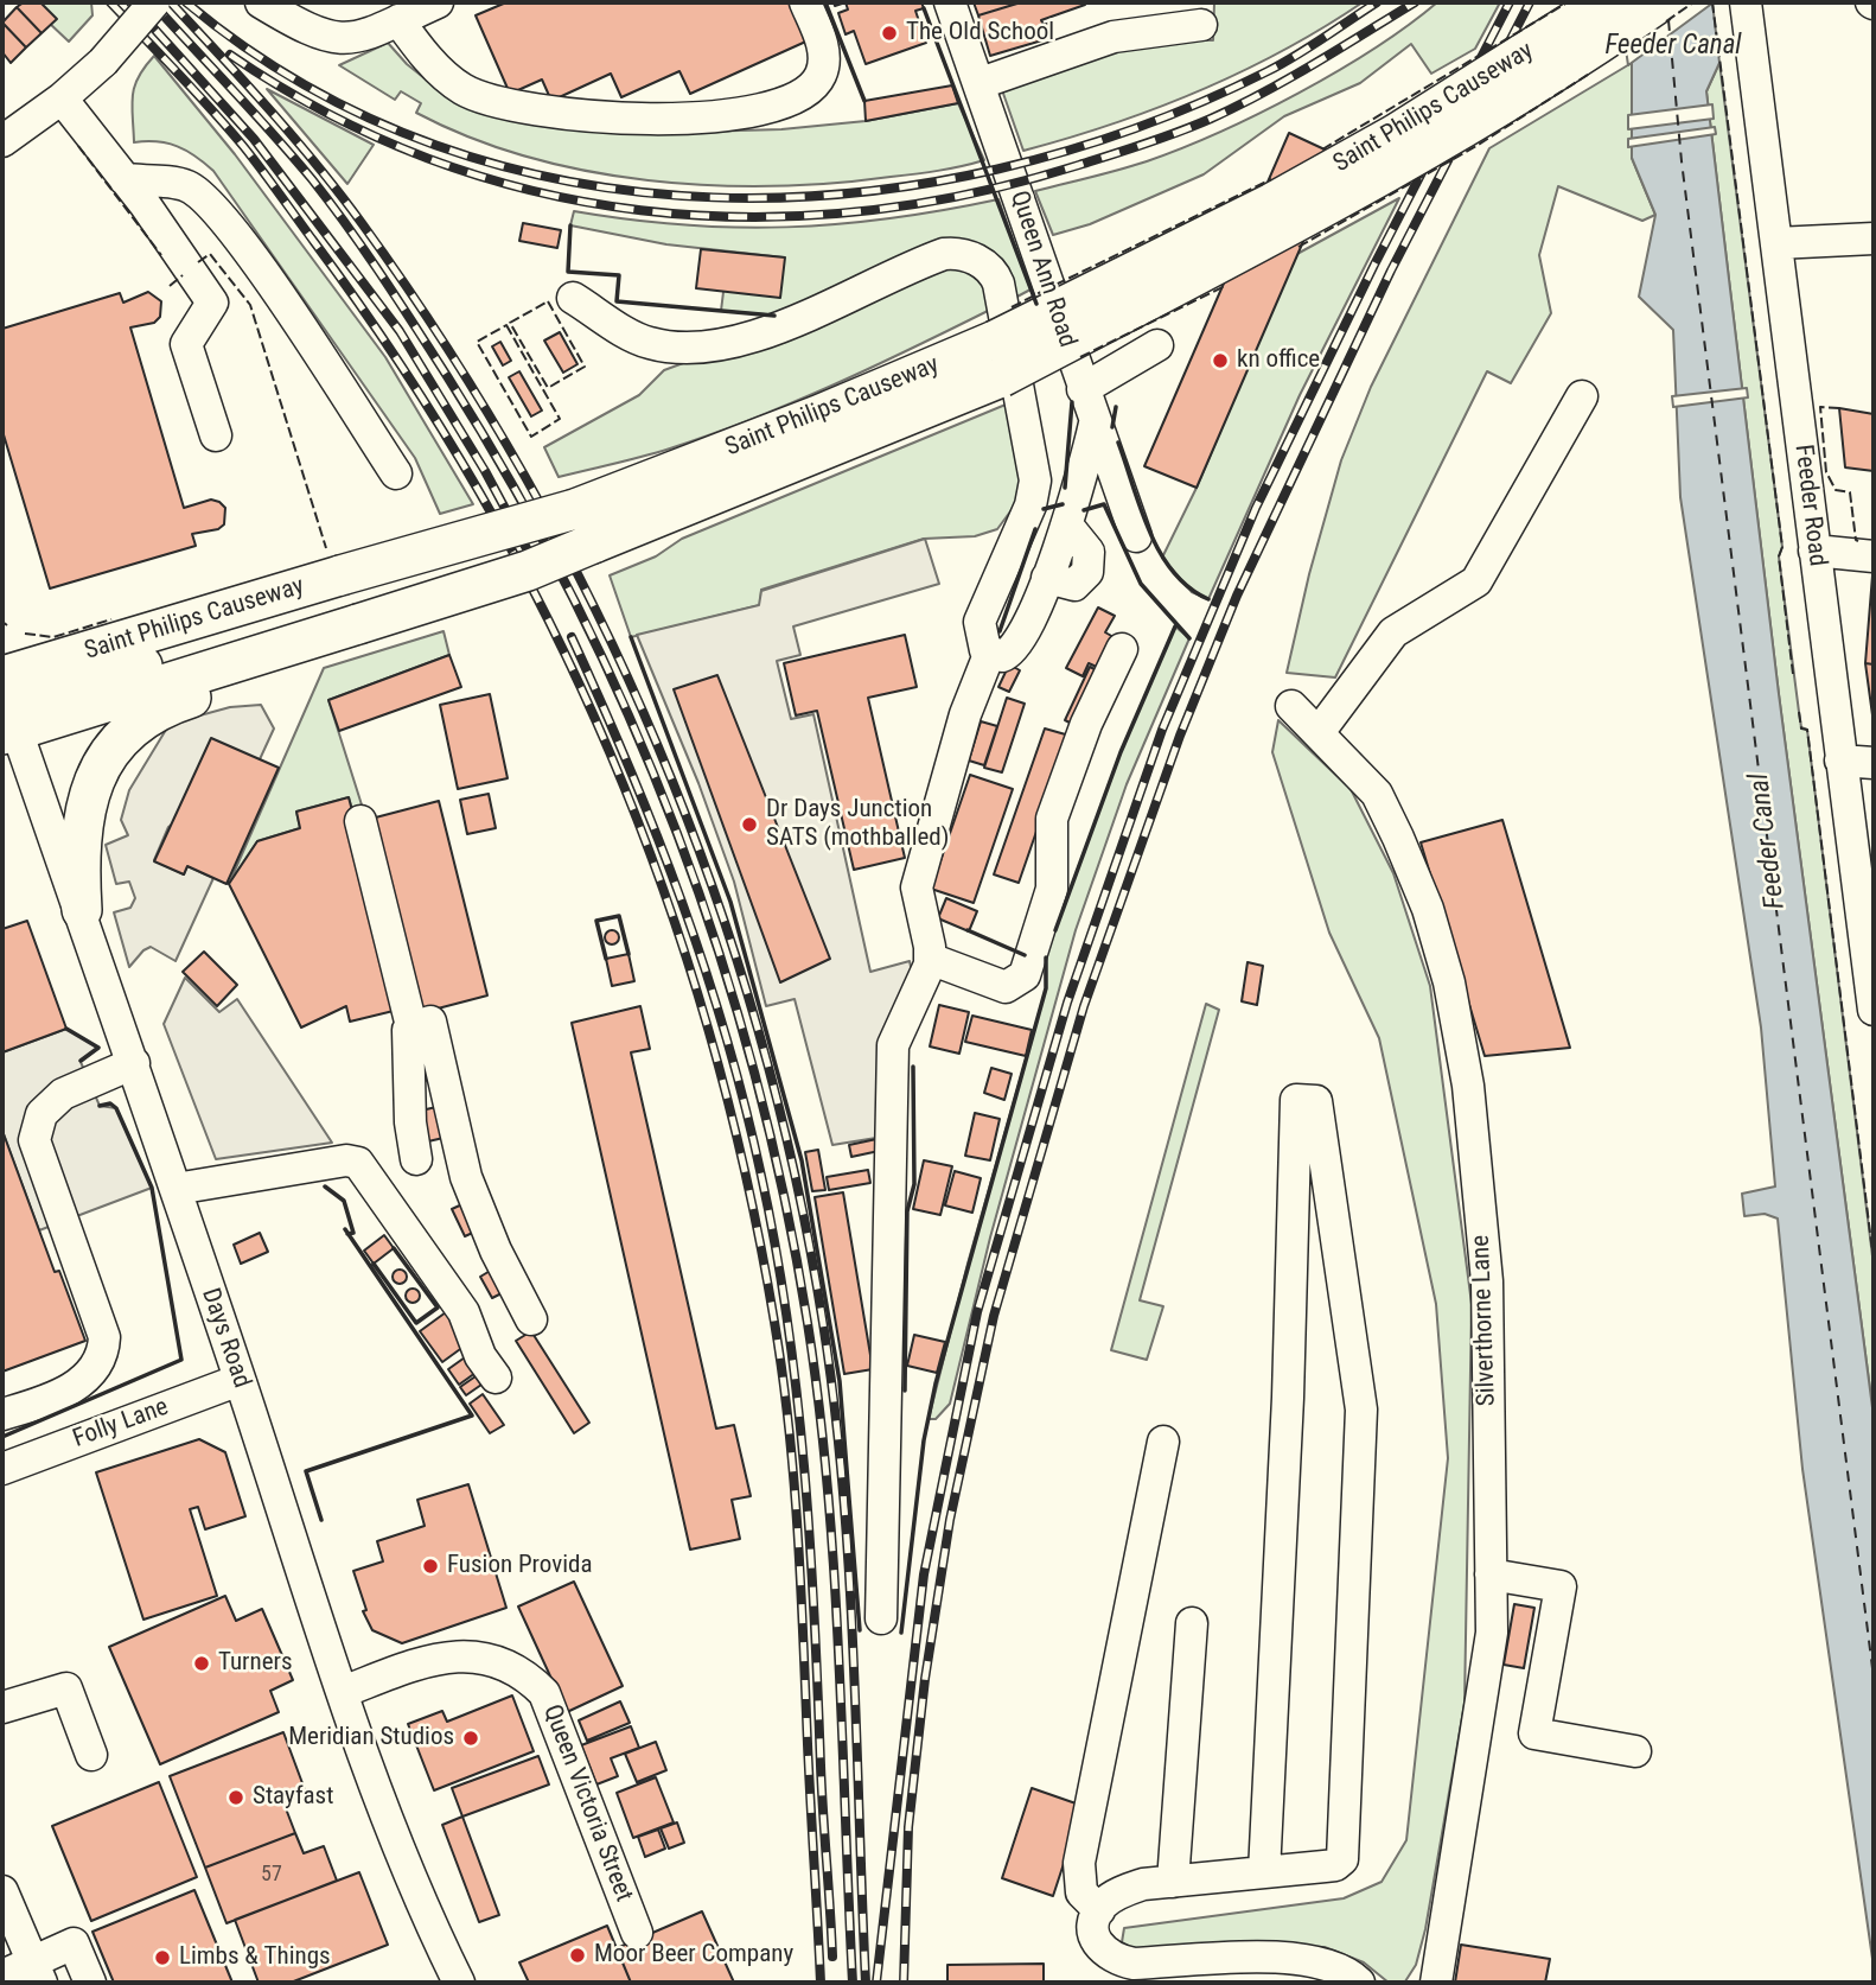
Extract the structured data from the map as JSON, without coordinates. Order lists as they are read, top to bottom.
{
  "streets": {
    "main road": ["Saint Philips Causeway"],
    "street": [
      "Queen Ann Road",
      "Feeder Road",
      "Silverthorne Lane",
      "Days Road",
      "Folly Lane",
      "Queen Victoria Street"
    ]
  },
  "crossings": [
    ["Saint Philips Causeway", "Days Road"],
    ["Days Road", "Folly Lane"],
    ["Days Road", "Queen Victoria Street"]
  ],
  "water": ["Feeder Canal"],
  "places": [
    "The Old School",
    "kn office",
    "Dr Days Junction SATS (mothballed)",
    "Fusion Provida",
    "Turners",
    "Meridian Studios",
    "Stayfast",
    "Moor Beer Company",
    "Limbs & Things"
  ],
  "house_numbers": ["57"]
}
